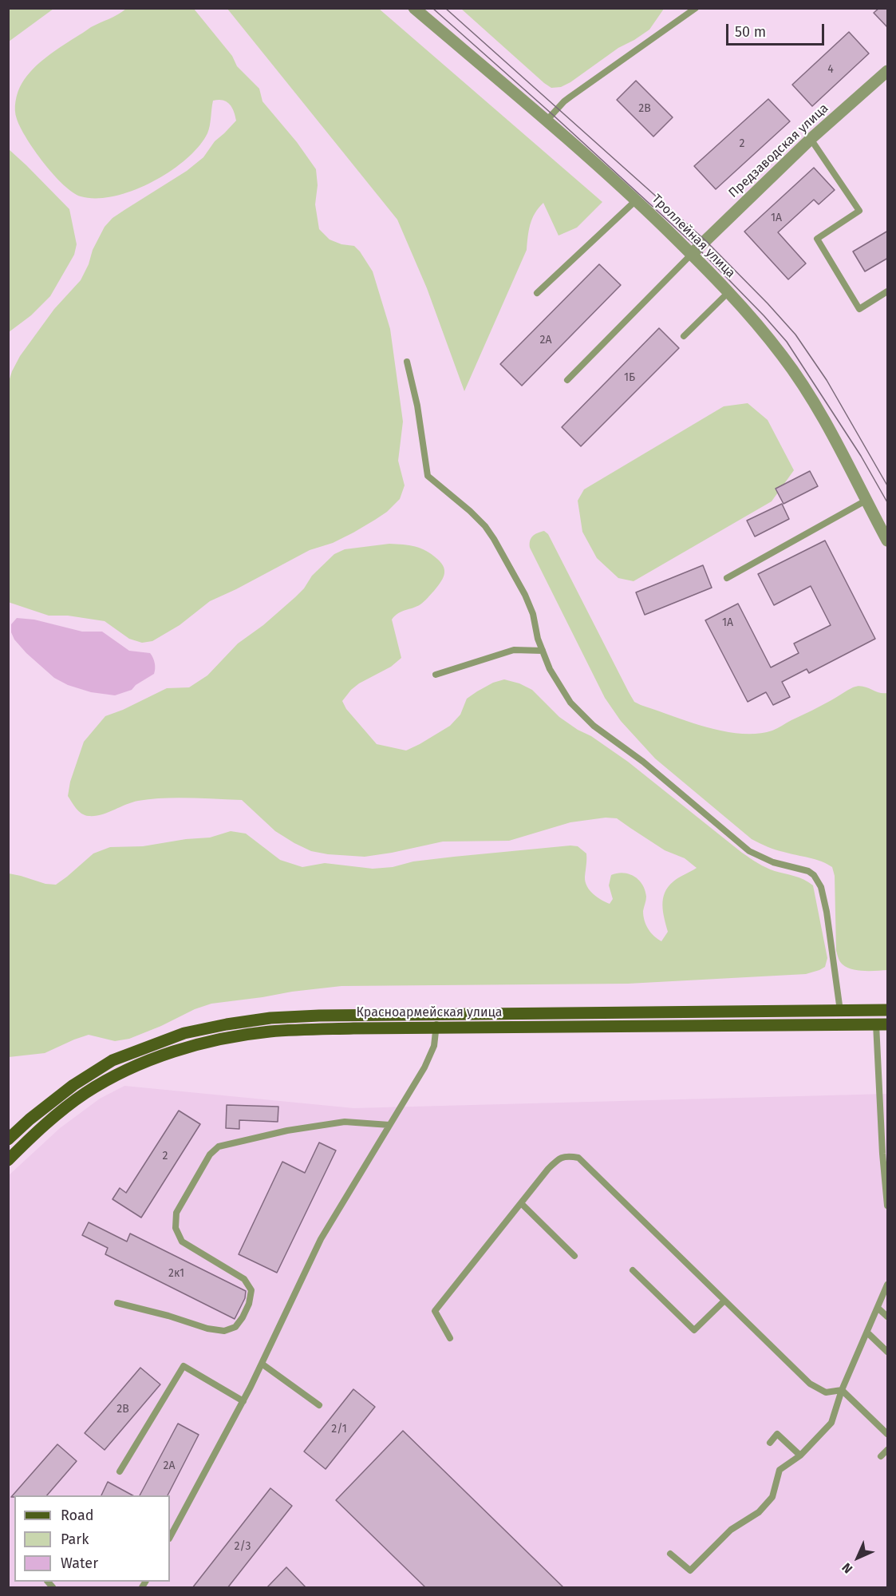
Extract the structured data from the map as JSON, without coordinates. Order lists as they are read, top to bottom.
{
  "streets": {
    "main road": ["Красноармейская улица"],
    "street": ["Предзаводская улица", "Троллейная улица"]
  },
  "crossings": [
    ["Предзаводская улица", "Троллейная улица"]
  ],
  "house_numbers": [
    "4",
    "2В",
    "2",
    "1А",
    "2А",
    "1Б",
    "1А",
    "2",
    "2к1",
    "2В",
    "2/1",
    "2А",
    "2/3"
  ],
  "legend": ["Road", "Park", "Water"],
  "scale_bar": "50 m",
  "north": "bottom left"
}
